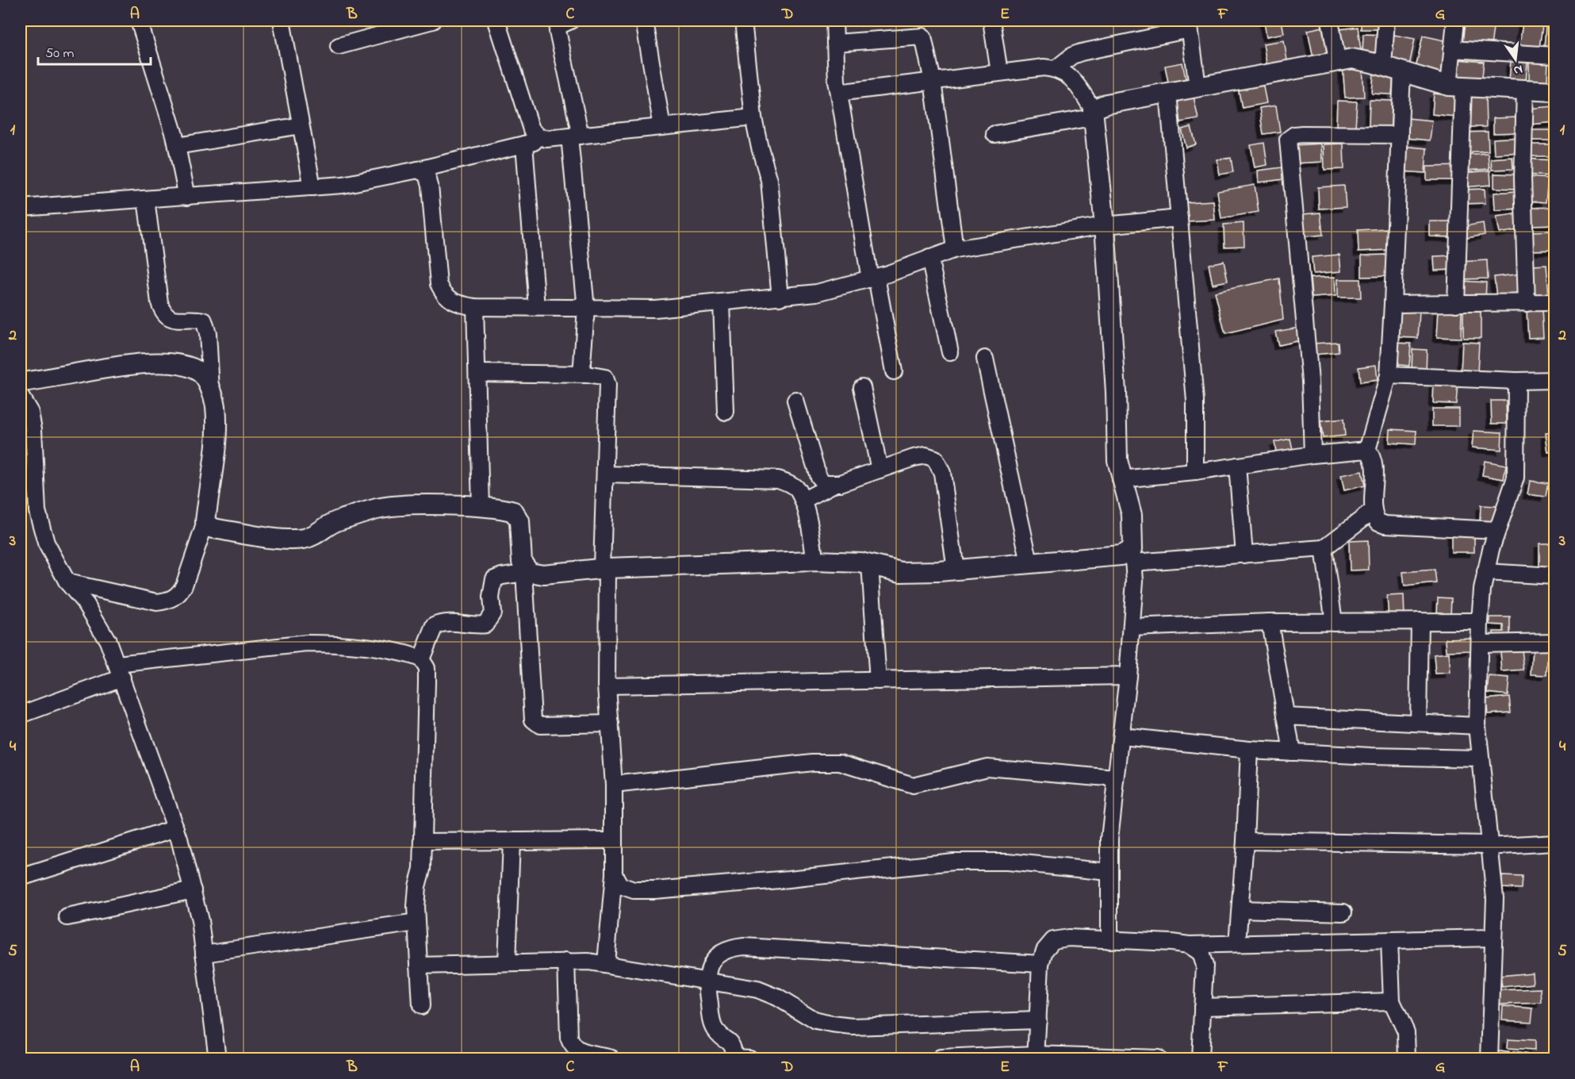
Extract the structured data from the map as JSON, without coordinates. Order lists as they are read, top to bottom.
{
  "scale_bar": "50 m",
  "north": "bottom",
  "grid": {
    "columns": [
      "A",
      "B",
      "C",
      "D",
      "E",
      "F",
      "G"
    ],
    "rows": [
      "1",
      "2",
      "3",
      "4",
      "5"
    ]
  }
}
